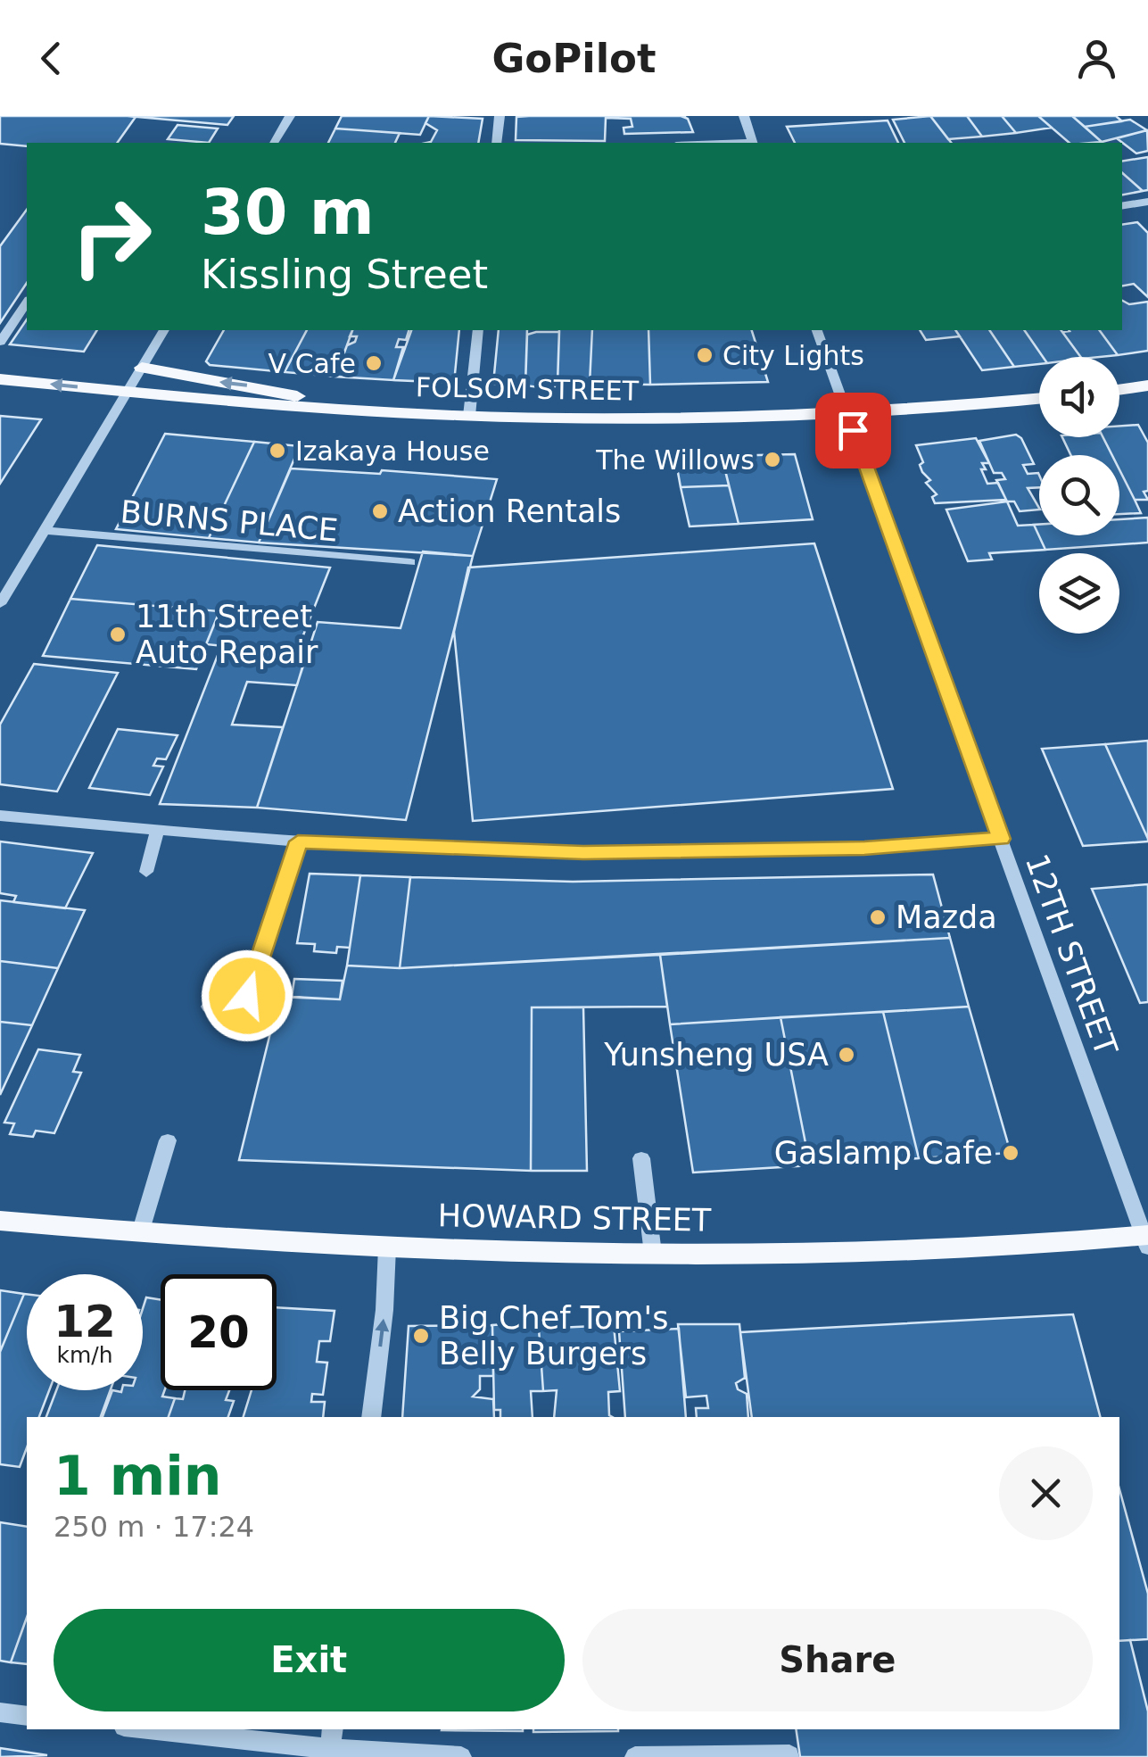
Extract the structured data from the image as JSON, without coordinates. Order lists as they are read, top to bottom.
{
  "streets": {
    "main road": ["FOLSOM STREET", "HOWARD STREET"],
    "street": ["BURNS PLACE", "12TH STREET"]
  },
  "crossings": [
    ["FOLSOM STREET", "12TH STREET"],
    ["12TH STREET", "HOWARD STREET"]
  ],
  "places": [
    "City Lights",
    "V Cafe",
    "Izakaya House",
    "The Willows",
    "Action Rentals",
    "11th Street Auto Repair",
    "Mazda",
    "Yunsheng USA",
    "Gaslamp Cafe",
    "Big Chef Tom's Belly Burgers"
  ],
  "page": {
    "header": "GoPilot",
    "turn": ["30 m", "Kissling Street"],
    "speed": "12 km/h",
    "limit": "20",
    "heading": ["1 min", "250 m · 17:24"],
    "buttons": ["Exit", "Share"]
  }
}
